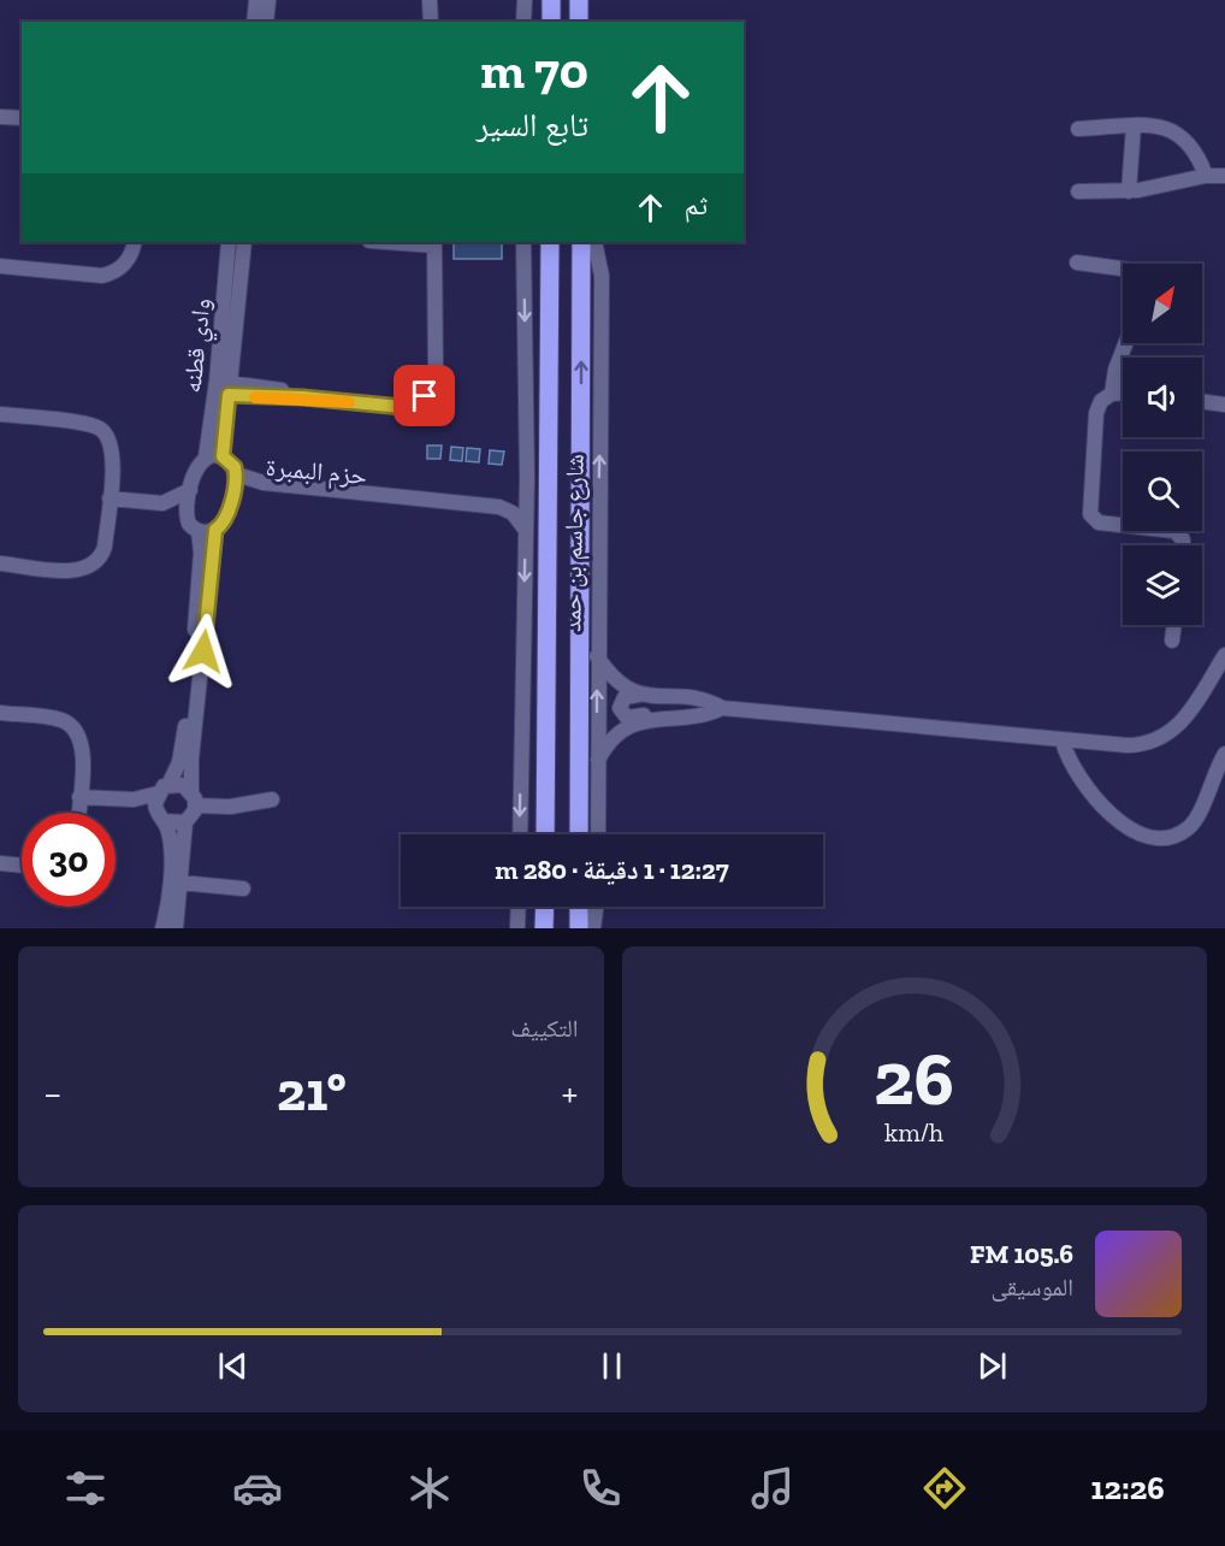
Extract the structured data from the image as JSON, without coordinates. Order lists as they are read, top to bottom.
{
  "streets": {
    "main road": ["شارع جاسم بن حمد"],
    "street": ["وادي قطنه", "حزم البمبرة"]
  },
  "north": "top right",
  "page": {
    "turn": ["70 m", "تابع السير"],
    "then": "ثم",
    "limit": "30",
    "trip": "12:27 · 1 دقيقة · 280 m",
    "tile": "التكييف",
    "heat": ["−", "21°", "+"],
    "song": ["105.6 FM", "الموسيقى"],
    "tabs": "12:26",
    "gauge": ["26", "km/h"]
  }
}
